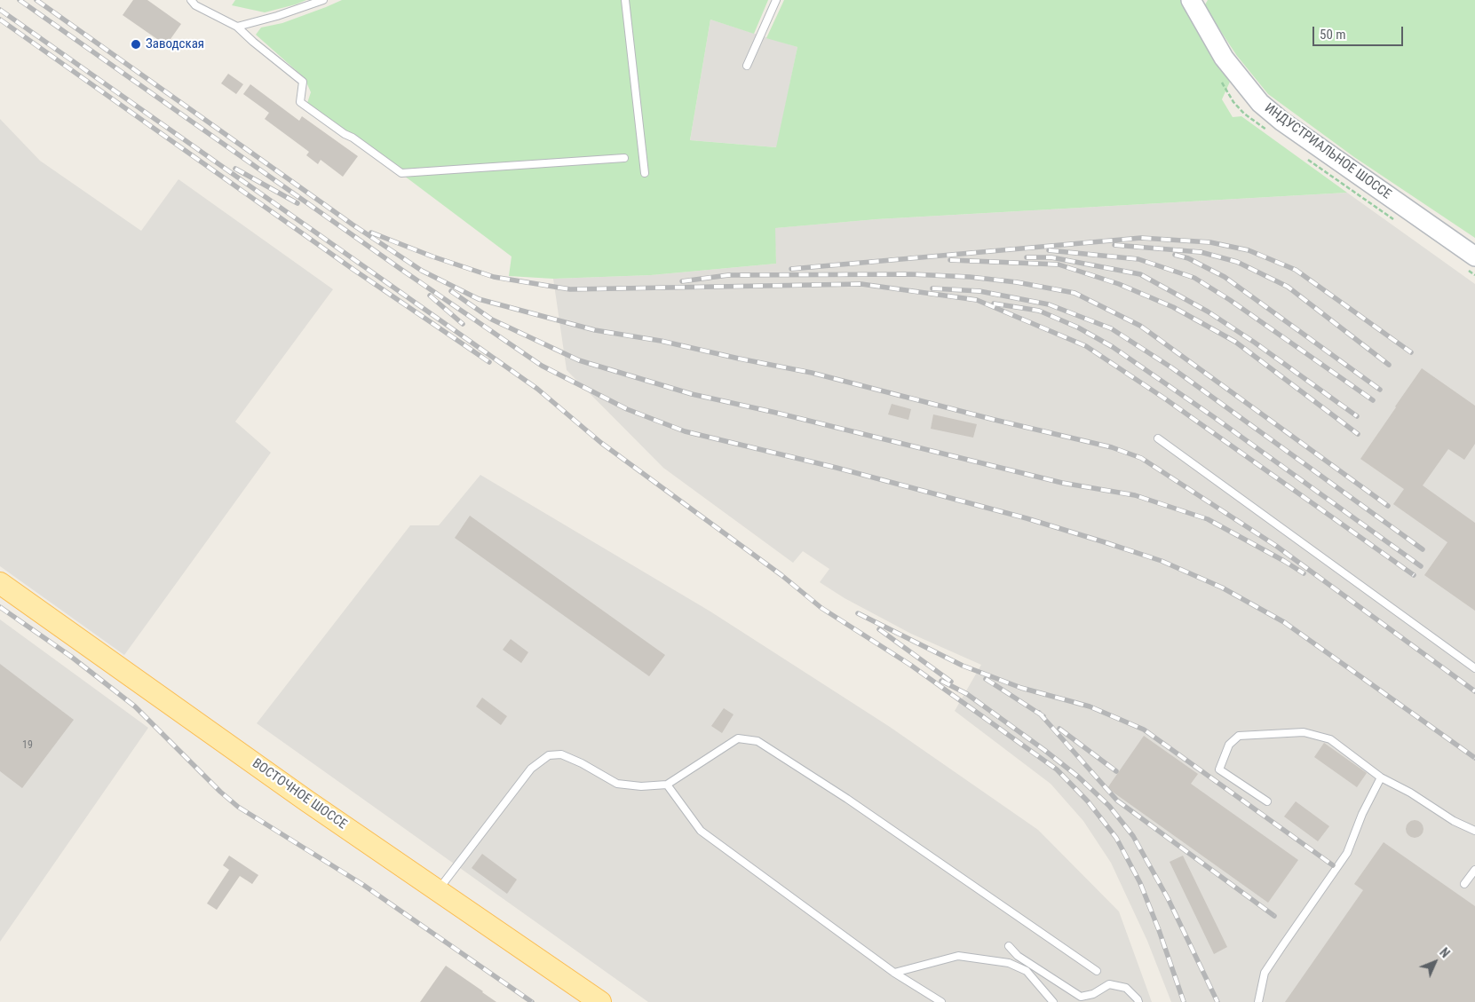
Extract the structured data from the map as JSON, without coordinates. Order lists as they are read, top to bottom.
{
  "streets": {
    "main road": ["ИНДУСТРИАЛЬНОЕ ШОССЕ", "ВОСТОЧНОЕ ШОССЕ"]
  },
  "places": ["Заводская"],
  "house_numbers": ["19"],
  "scale_bar": "50 m",
  "north": "top right"
}
